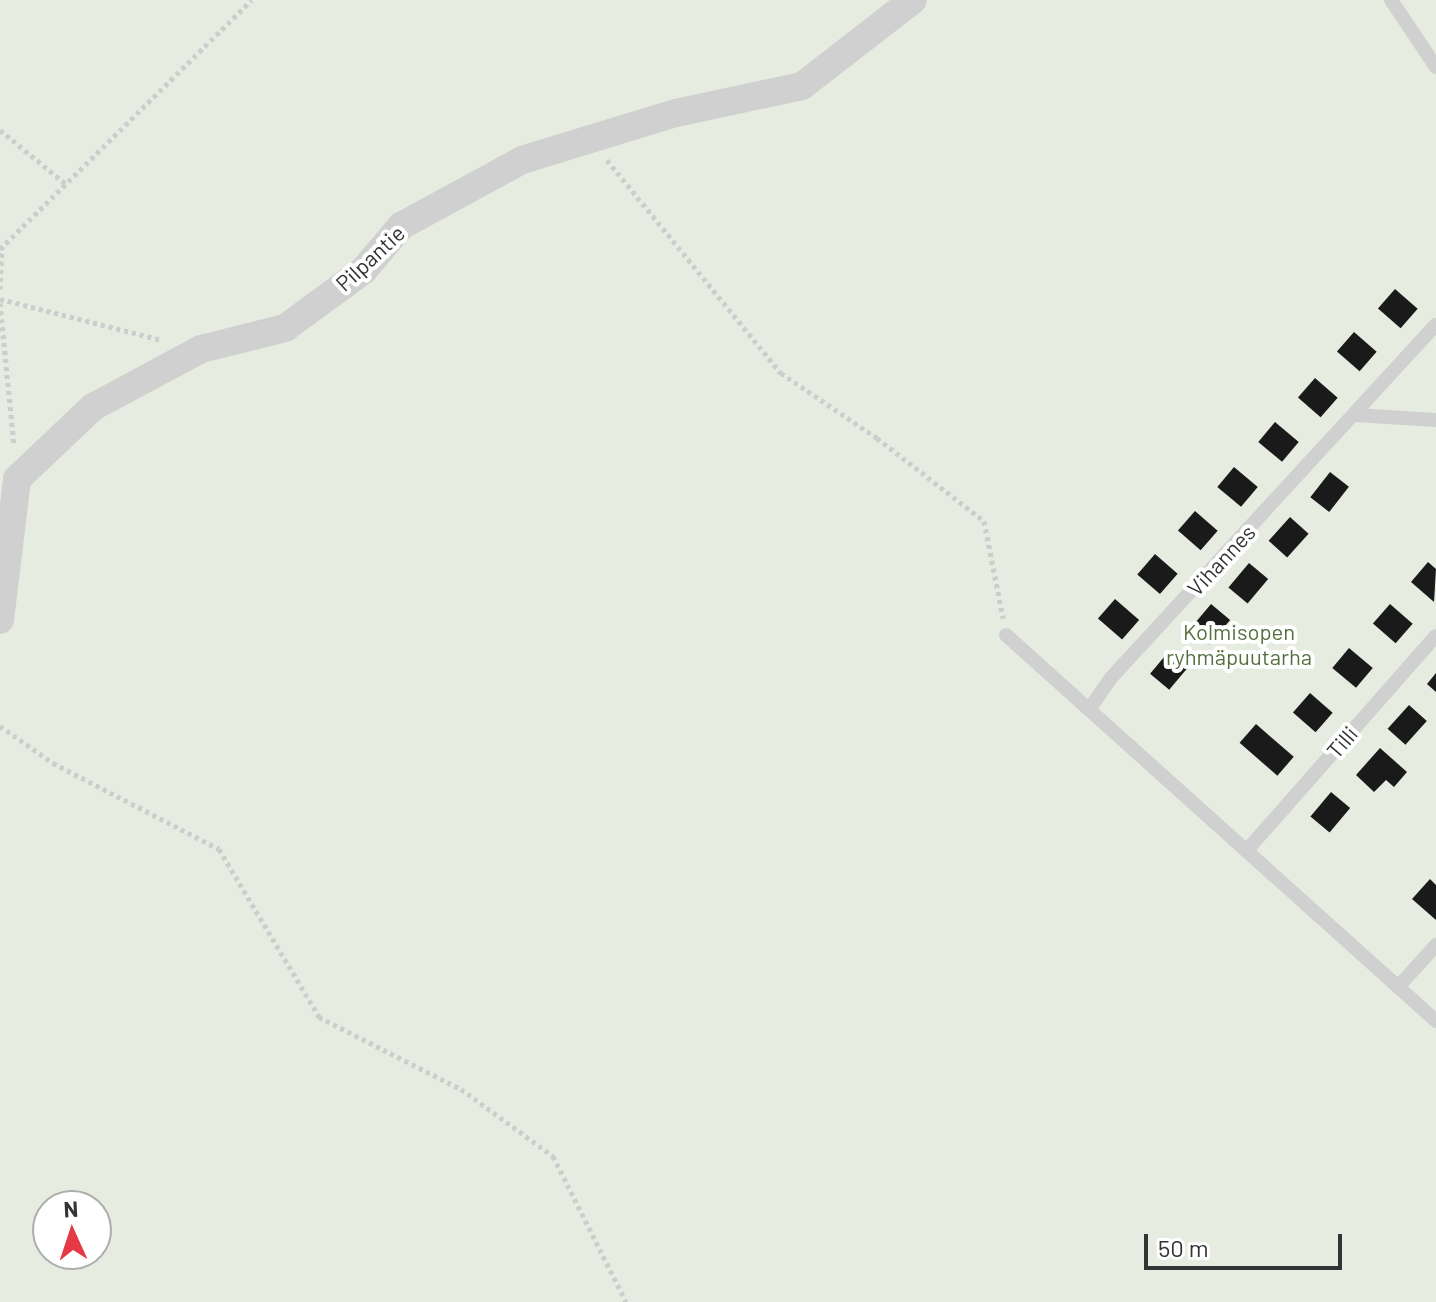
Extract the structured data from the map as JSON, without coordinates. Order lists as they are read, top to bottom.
{
  "streets": {
    "street": ["Pilpantie"],
    "lane": ["Vihannes", "Tilli"]
  },
  "parks": ["Kolmisopen ryhmäpuutarha"],
  "scale_bar": "50 m",
  "north": "top"
}
